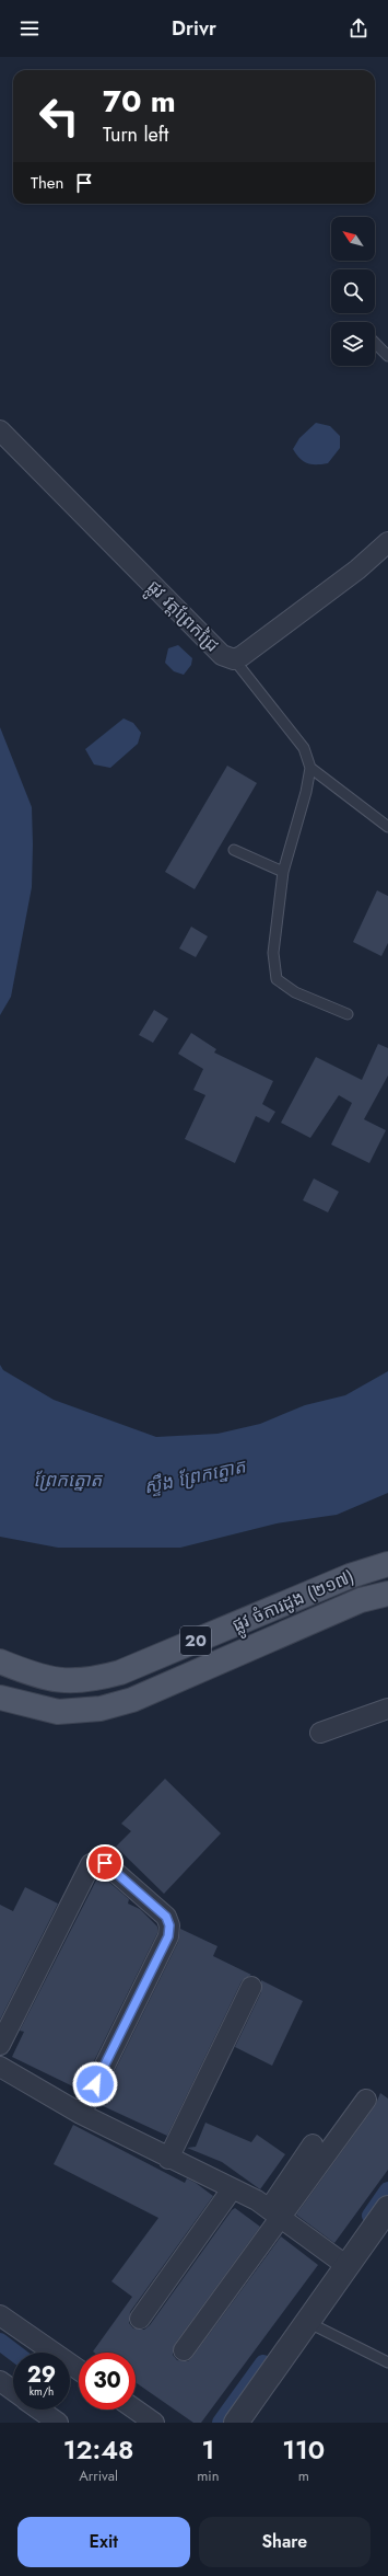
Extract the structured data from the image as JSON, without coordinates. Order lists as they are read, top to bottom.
{
  "streets": {
    "main road": ["ផ្លូវ ចំការដូង (២១៧)", "20"],
    "street": ["ផ្លូវ វត្តព្រែកជ្រៃ"]
  },
  "water": ["ស្ទឹង ព្រែកត្នោត", "ព្រែកត្នោត"],
  "north": "top left",
  "page": {
    "header": "Drivr",
    "turn": ["70 m", "Turn left"],
    "then": "Then",
    "speed": "29 km/h",
    "limit": "30",
    "eta": [
      "12:48",
      "Arrival",
      "1",
      "min",
      "110",
      "m"
    ],
    "buttons": ["Exit", "Share"]
  }
}
